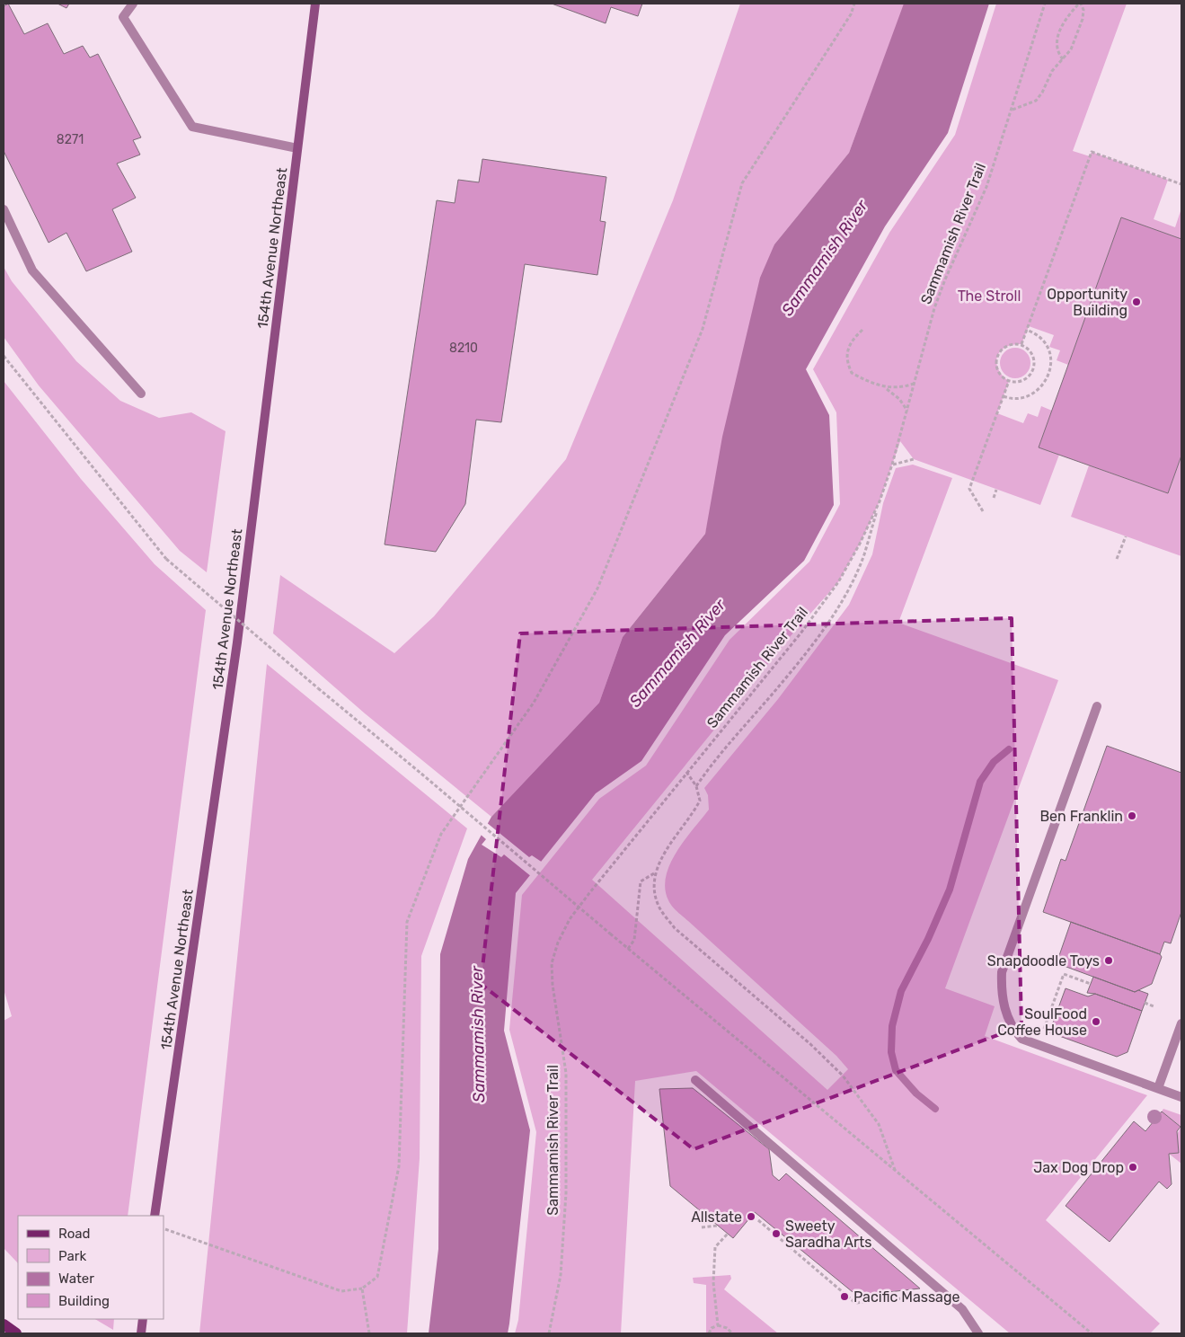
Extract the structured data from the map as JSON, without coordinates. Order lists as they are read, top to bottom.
{
  "streets": {
    "main road": ["154th Avenue Northeast"],
    "path": ["Sammamish River Trail"]
  },
  "water": ["Sammamish River"],
  "parks": ["The Stroll"],
  "places": [
    "Opportunity Building",
    "Ben Franklin",
    "Snapdoodle Toys",
    "SoulFood Coffee House",
    "Jax Dog Drop",
    "Allstate",
    "Sweety Saradha Arts",
    "Pacific Massage"
  ],
  "house_numbers": ["8271", "8210"],
  "legend": [
    "Road",
    "Park",
    "Water",
    "Building"
  ]
}
